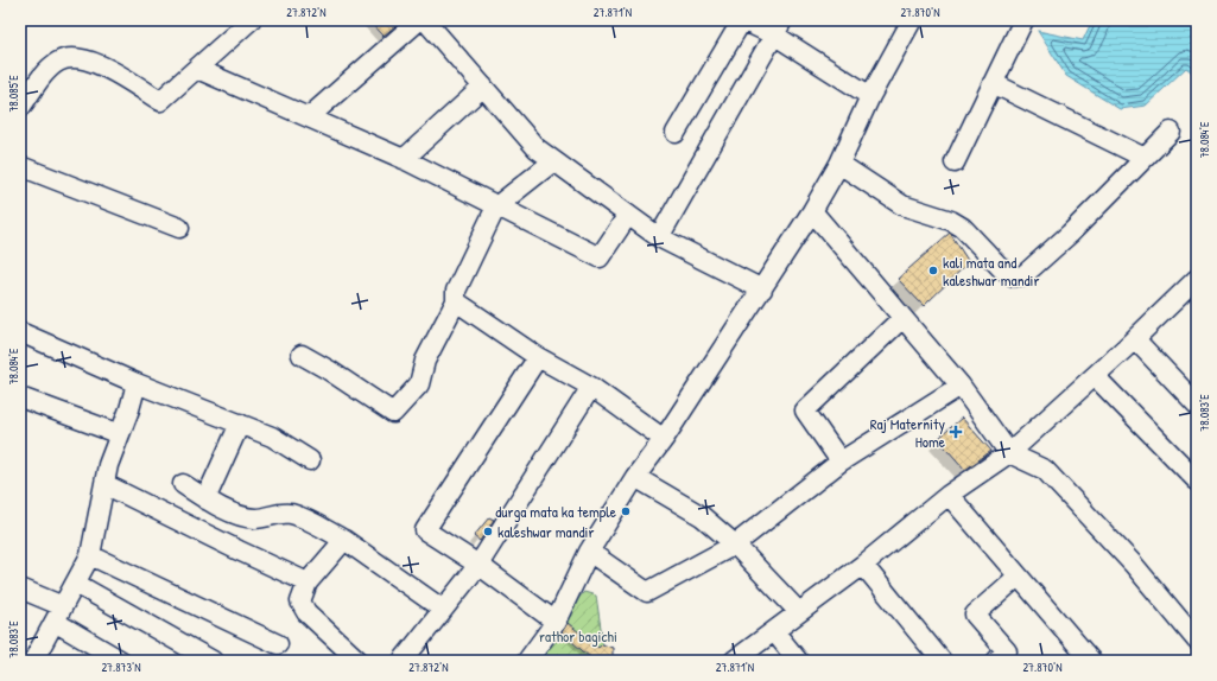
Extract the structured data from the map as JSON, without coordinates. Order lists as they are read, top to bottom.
{
  "parks": ["rathor bagichi"],
  "places": {
    "other": ["kali mata and kaleshwar mandir", "durga mata ka temple", "kaleshwar mandir"],
    "health": ["Raj Maternity Home"]
  },
  "coordinates": [
    "27.872°N",
    "27.871°N",
    "27.870°N",
    "78.085°E",
    "78.084°E",
    "78.083°E",
    "27.873°N"
  ]
}
